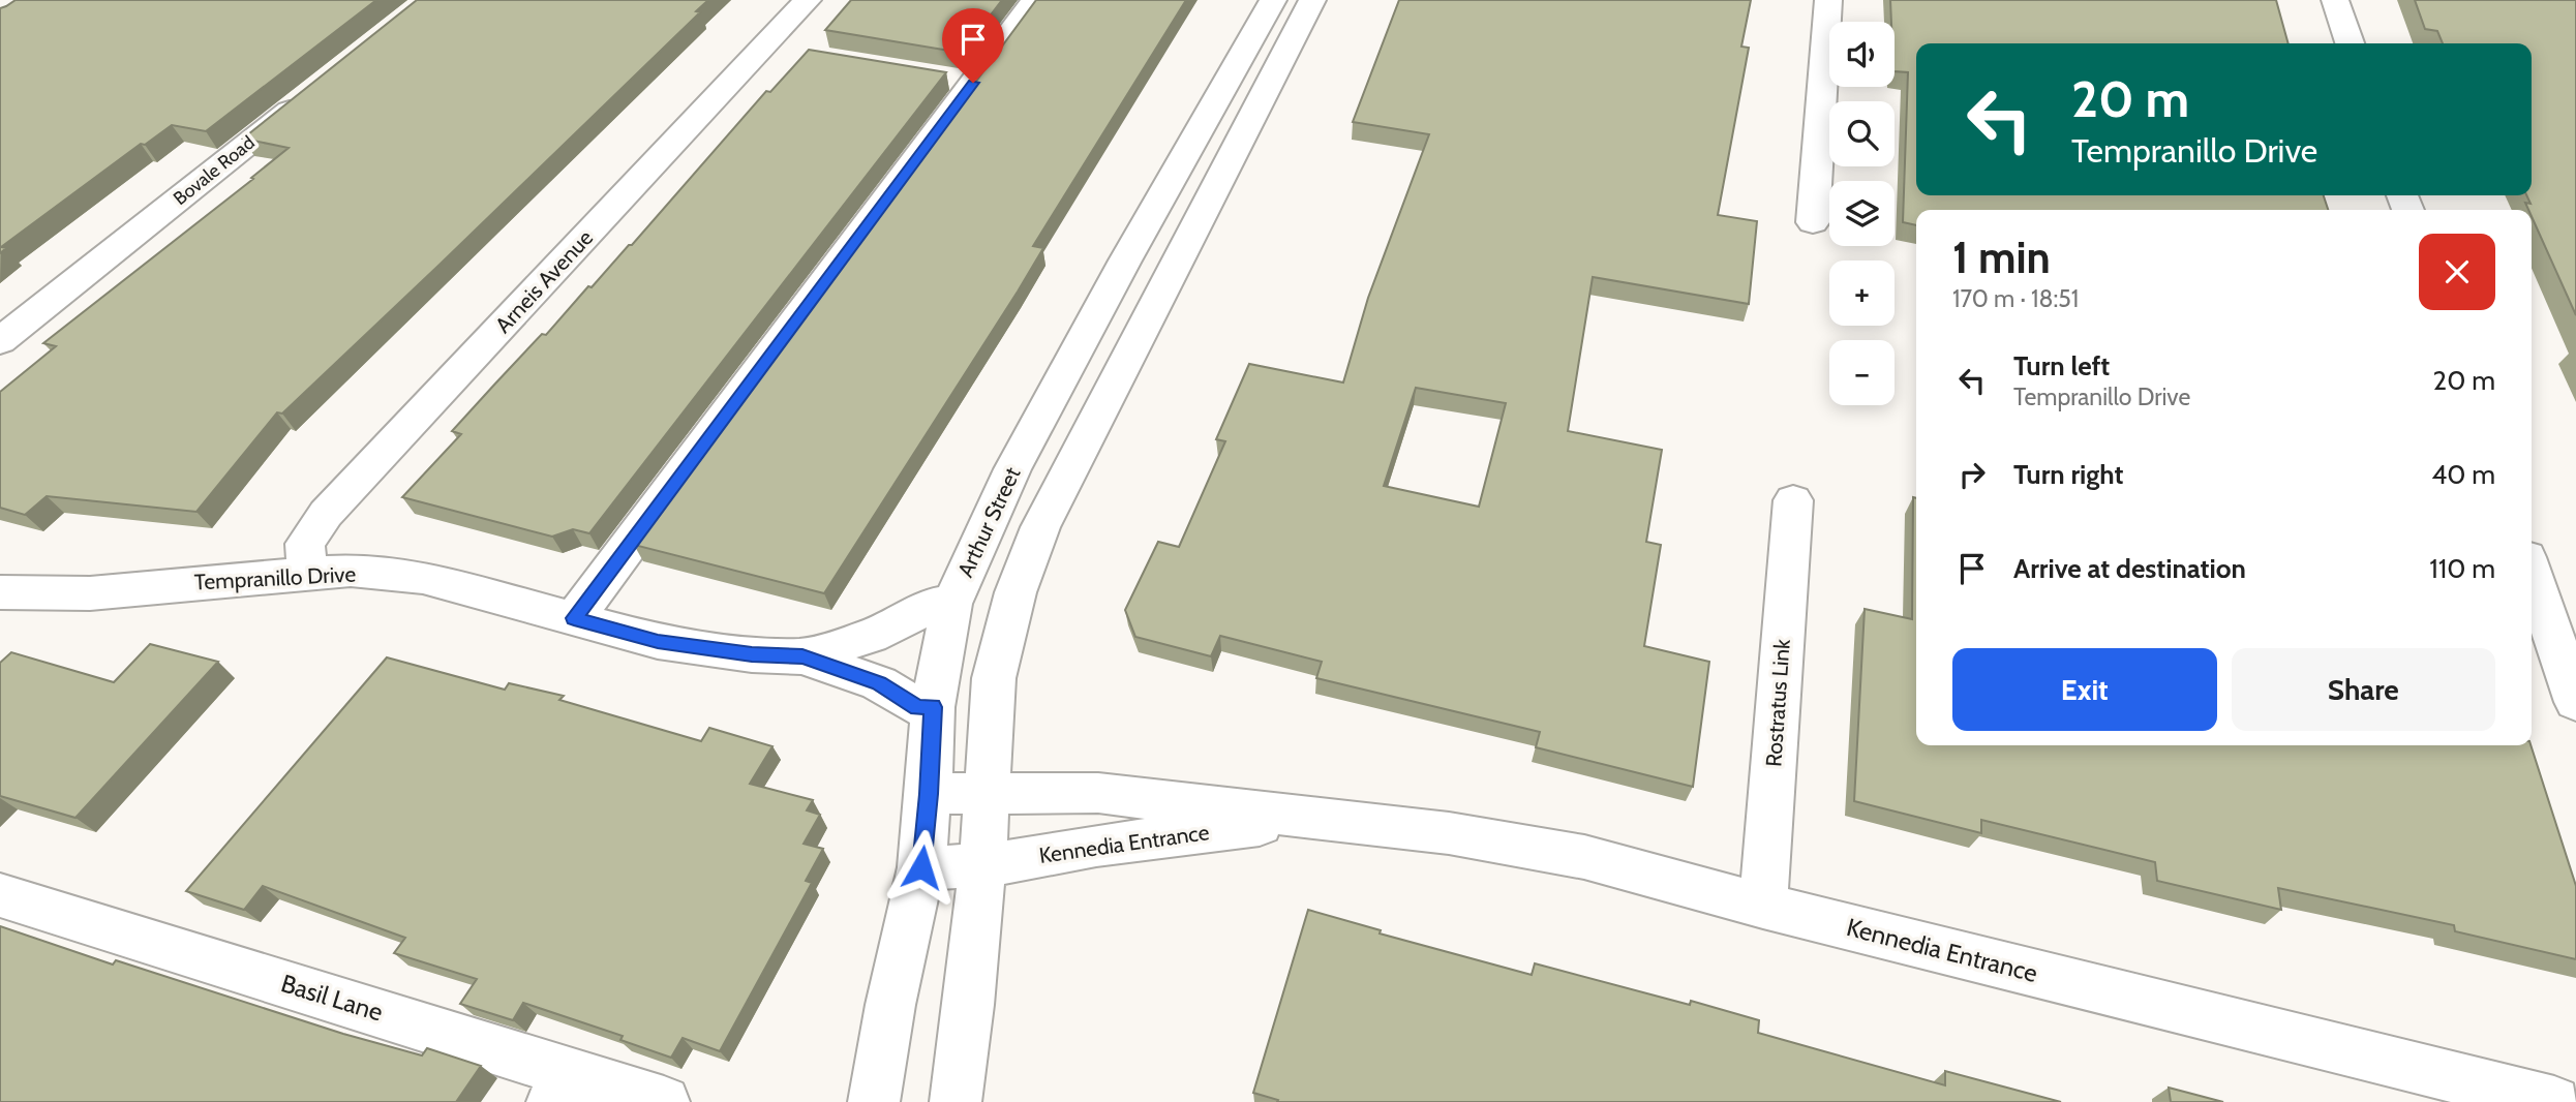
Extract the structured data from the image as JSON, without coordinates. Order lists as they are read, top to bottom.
{
  "streets": {
    "street": [
      "Bovale Road",
      "Arneis Avenue",
      "Arthur Street",
      "Tempranillo Drive",
      "Rostratus Link",
      "Kennedia Entrance",
      "Basil Lane"
    ]
  },
  "crossings": [
    ["Arneis Avenue", "Tempranillo Drive"],
    ["Arthur Street", "Tempranillo Drive"],
    ["Arthur Street", "Kennedia Entrance"],
    ["Rostratus Link", "Kennedia Entrance"]
  ],
  "page": {
    "map_buttons": ["+", "−"],
    "turn": ["20 m", "Tempranillo Drive"],
    "heading": ["1 min", "170 m · 18:51"],
    "list": [
      {
        "name": "Turn left",
        "note": "Tempranillo Drive",
        "value": "20 m"
      },
      {
        "name": "Turn right",
        "value": "40 m"
      },
      {
        "name": "Arrive at destination",
        "value": "110 m"
      }
    ],
    "buttons": ["Exit", "Share"]
  }
}
